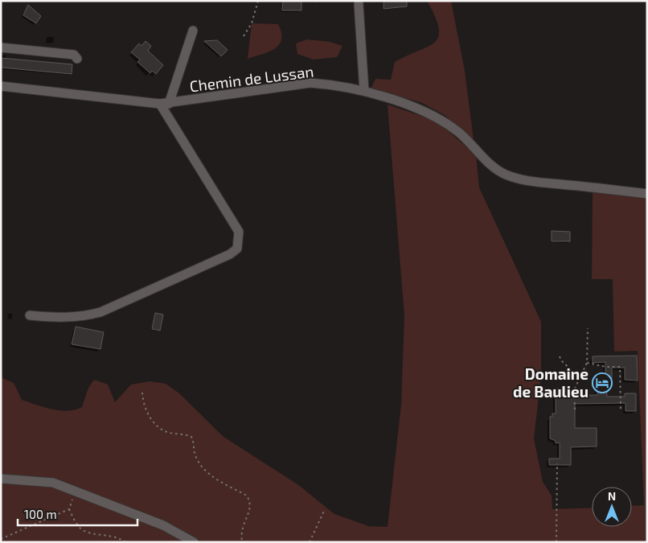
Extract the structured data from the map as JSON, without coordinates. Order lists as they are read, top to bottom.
{
  "streets": {
    "street": ["Chemin de Lussan"]
  },
  "places": {
    "hotel": ["Domaine de Baulieu"]
  },
  "scale_bar": "100 m",
  "north": "top"
}
